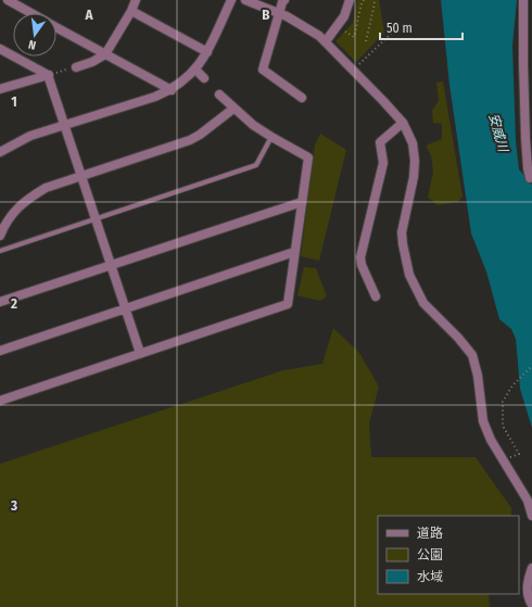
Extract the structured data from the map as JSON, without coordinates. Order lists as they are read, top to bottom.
{
  "water": ["安威川"],
  "legend": ["道路", "公園", "水域"],
  "scale_bar": "50 m",
  "north": "bottom",
  "grid": {
    "columns": ["A", "B"],
    "rows": ["1", "2", "3"]
  }
}
